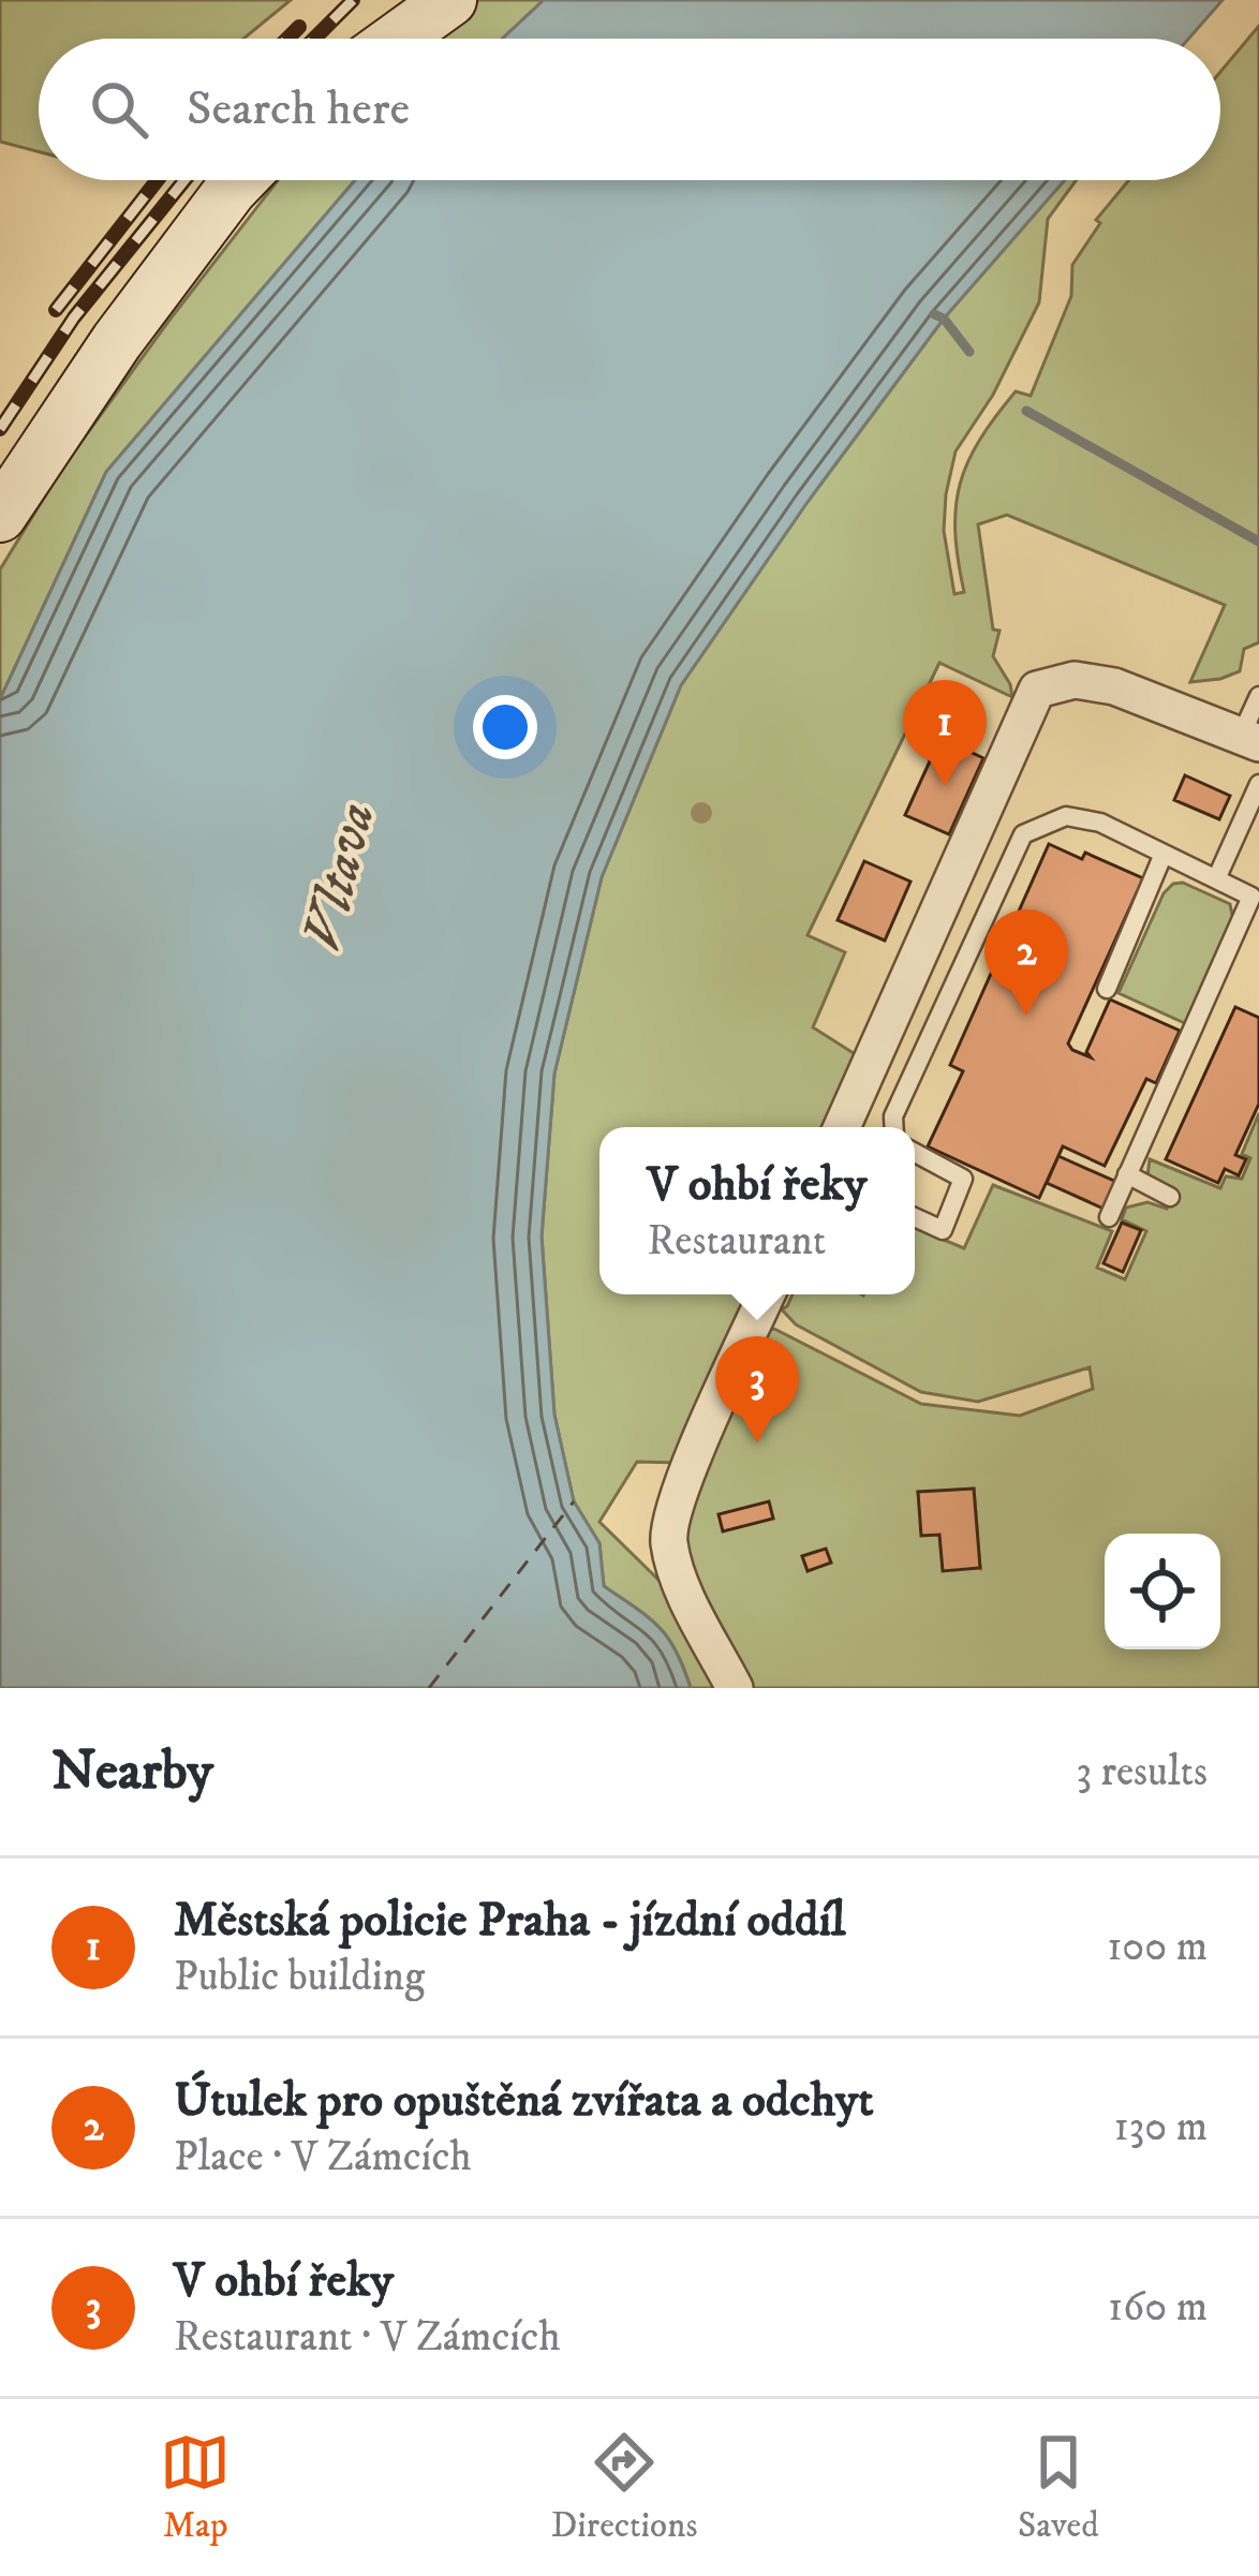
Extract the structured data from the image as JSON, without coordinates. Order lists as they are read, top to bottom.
{
  "water": ["Vltava"],
  "page": {
    "search": "Search here",
    "pins": ["1", "2", "3"],
    "popup": ["V ohbí řeky", "Restaurant"],
    "heading": ["Nearby", "3 results"],
    "list": [
      {
        "mark": "1",
        "name": "Městská policie Praha - jízdní oddíl",
        "note": "Public building",
        "value": "100 m"
      },
      {
        "mark": "2",
        "name": "Útulek pro opuštěná zvířata a odchyt",
        "note": "Place · V Zámcích",
        "value": "130 m"
      },
      {
        "mark": "3",
        "name": "V ohbí řeky",
        "note": "Restaurant · V Zámcích",
        "value": "160 m"
      }
    ],
    "nav": ["Map", "Directions", "Saved"]
  }
}
